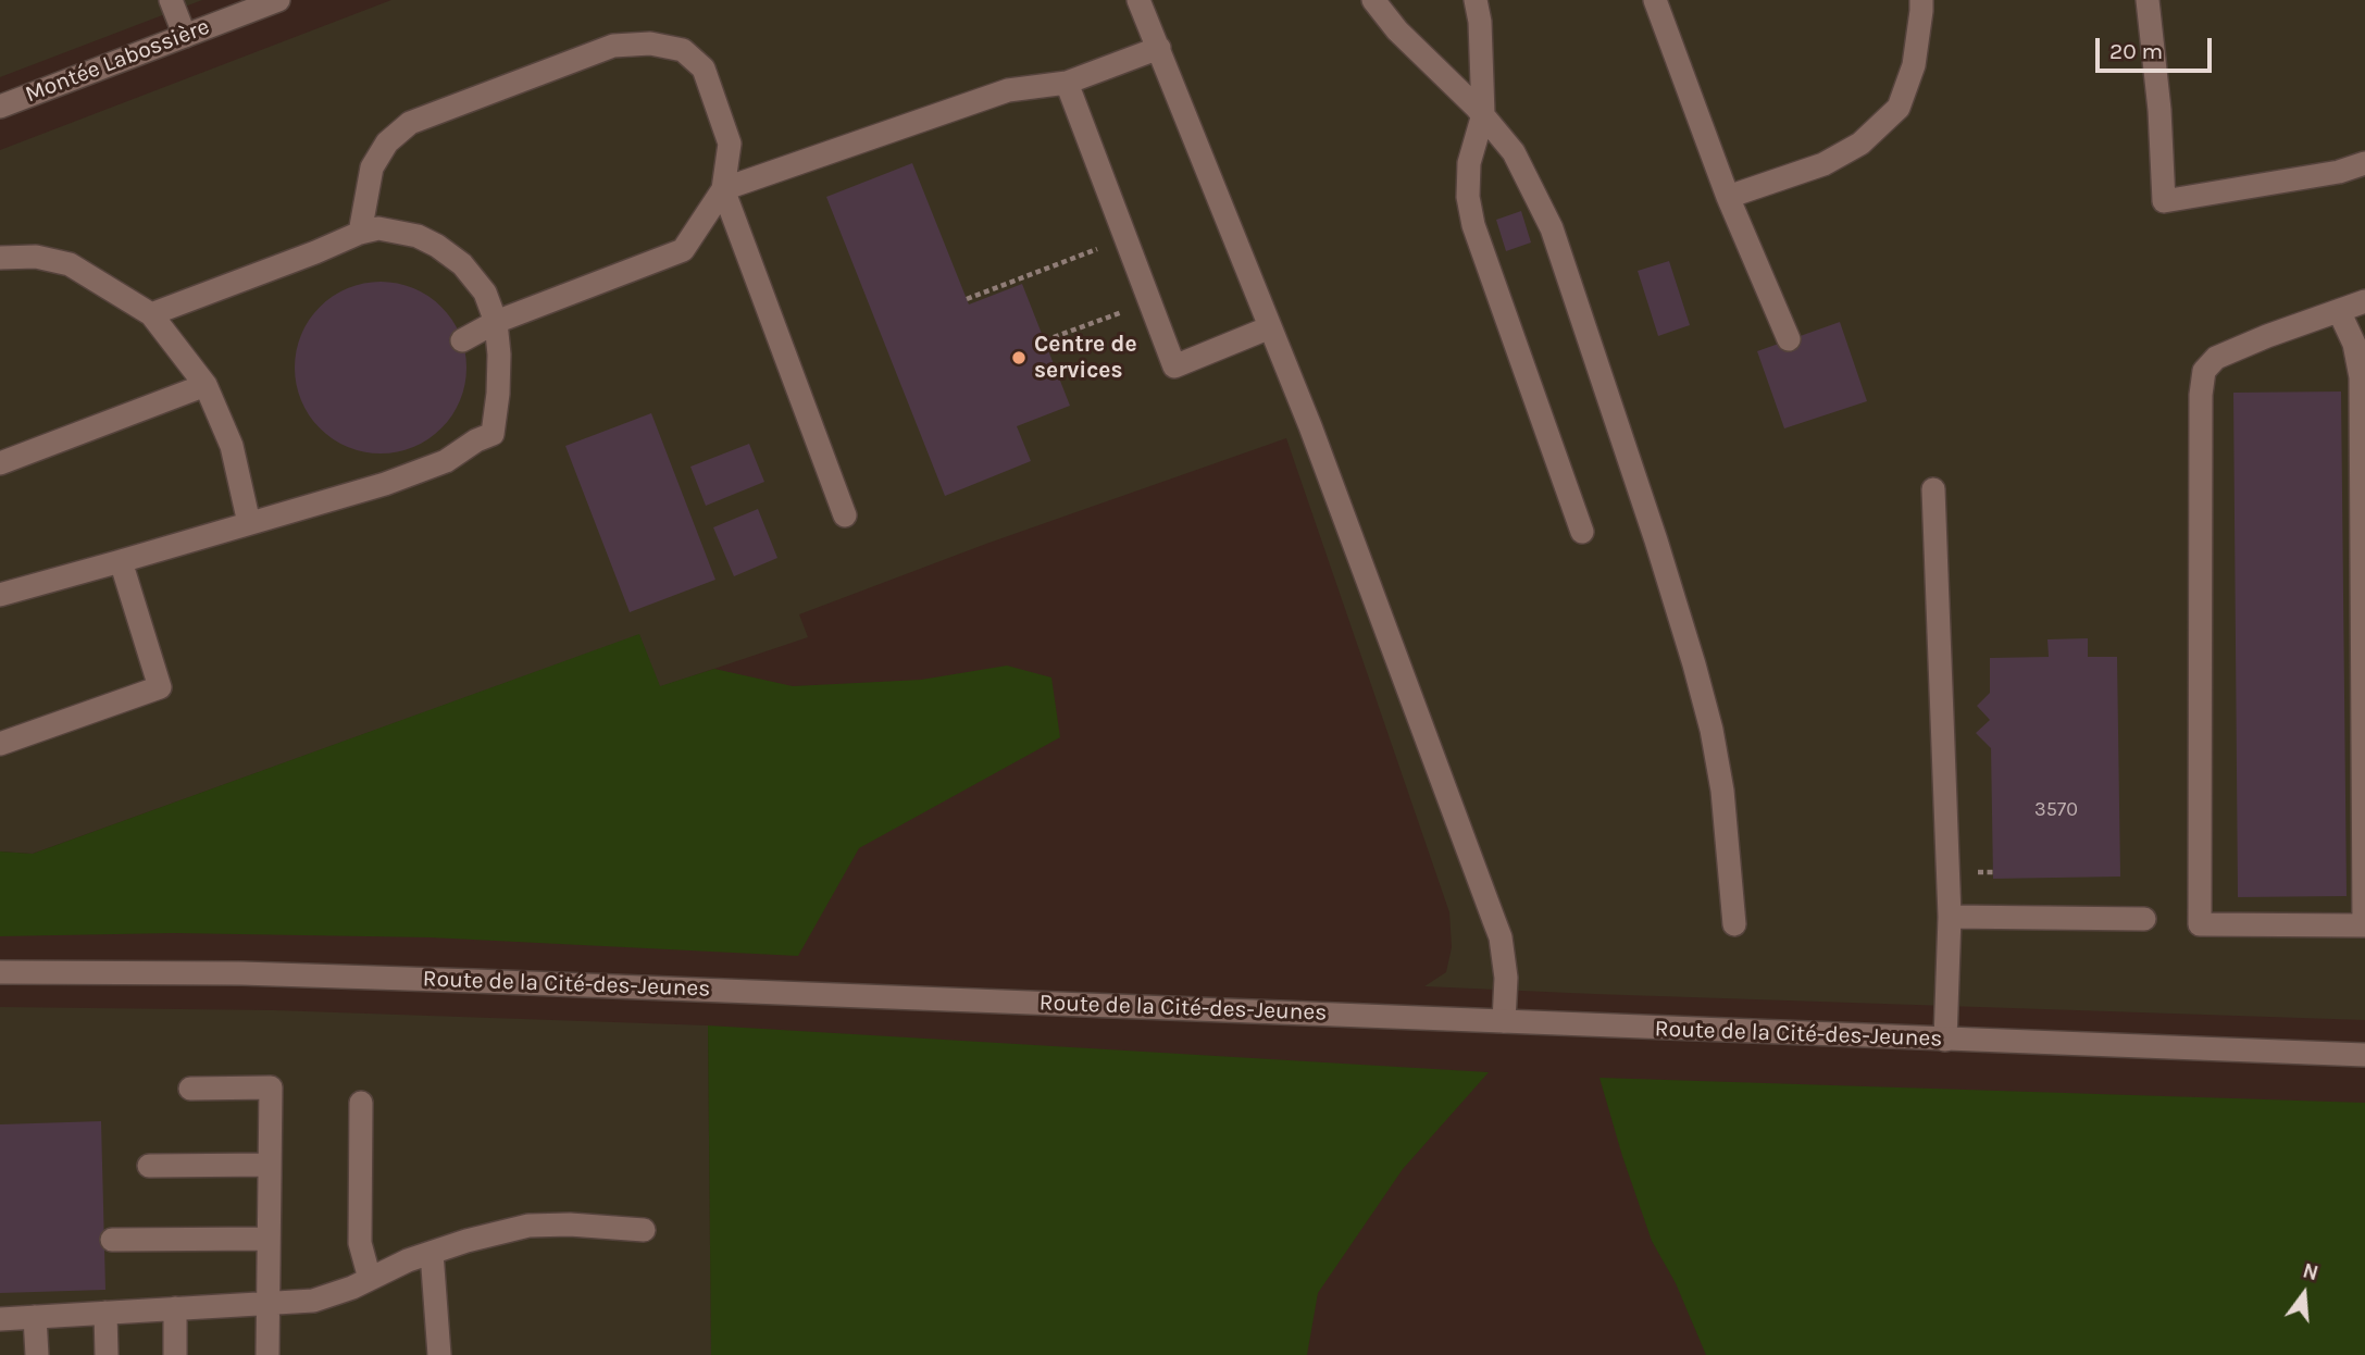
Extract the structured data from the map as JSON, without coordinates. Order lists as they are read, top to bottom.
{
  "streets": {
    "main road": ["Montée Labossière", "Route de la Cité-des-Jeunes"]
  },
  "places": ["Centre de services"],
  "house_numbers": ["3570"],
  "scale_bar": "20 m",
  "north": "top"
}
